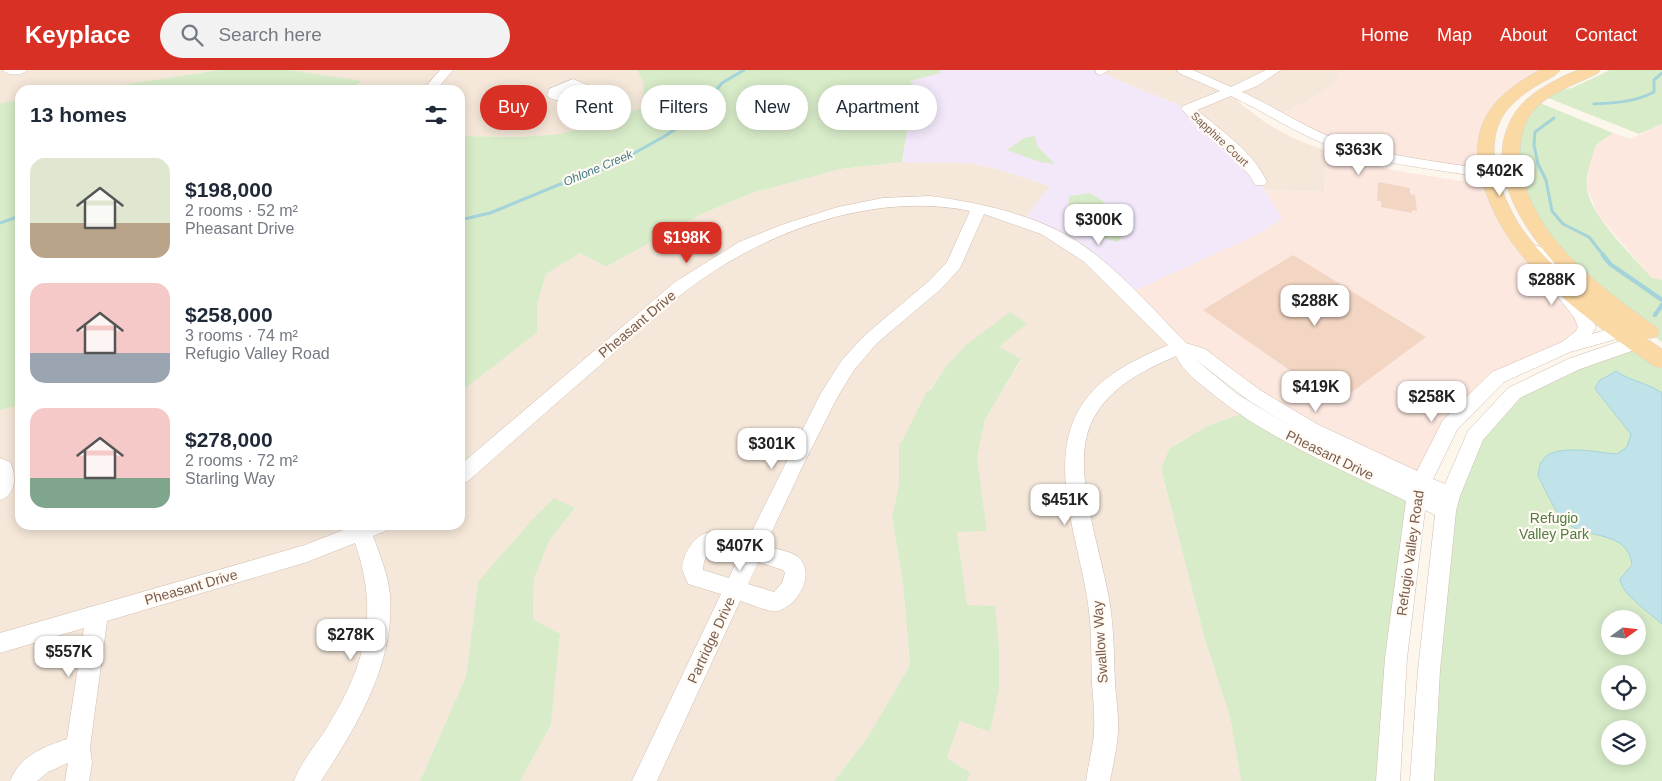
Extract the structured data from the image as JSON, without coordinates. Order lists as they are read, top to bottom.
{
  "streets": {
    "street": [
      "Sapphire Court",
      "Pheasant Drive",
      "Refugio Valley Road",
      "Partridge Drive",
      "Swallow Way"
    ]
  },
  "crossings": [
    ["Pheasant Drive", "Refugio Valley Road"],
    ["Pheasant Drive", "Partridge Drive"],
    ["Pheasant Drive", "Swallow Way"]
  ],
  "water": ["Ohlone Creek"],
  "parks": ["Refugio Valley Park"],
  "north": "right",
  "page": {
    "header": "Keyplace",
    "search": "Search here",
    "nav": [
      "Home",
      "Map",
      "About",
      "Contact"
    ],
    "chip": [
      "Buy",
      "Rent",
      "Filters",
      "New",
      "Apartment"
    ],
    "heading": "13 homes",
    "price": [
      "$363K",
      "$402K",
      "$300K",
      "$198K",
      "$288K",
      "$288K",
      "$419K",
      "$258K",
      "$301K",
      "$451K",
      "$407K",
      "$278K",
      "$557K"
    ],
    "list": [
      {
        "name": "$198,000",
        "note": "2 rooms · 52 m² · Pheasant Drive"
      },
      {
        "name": "$258,000",
        "note": "3 rooms · 74 m² · Refugio Valley Road"
      },
      {
        "name": "$278,000",
        "note": "2 rooms · 72 m² · Starling Way"
      }
    ]
  }
}
